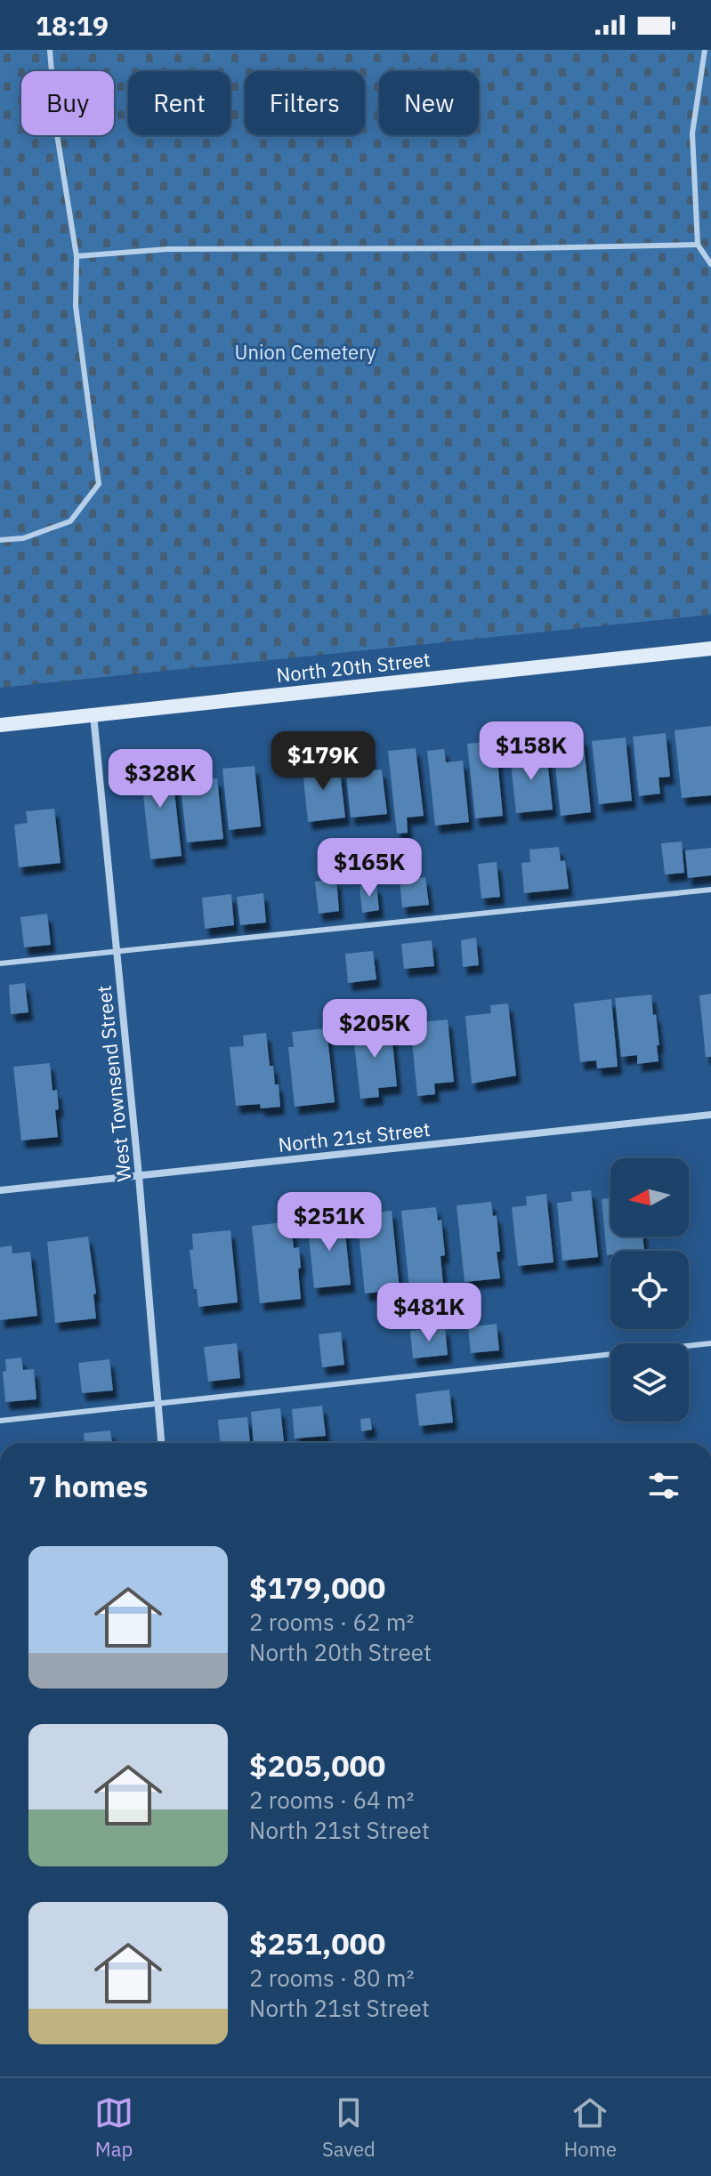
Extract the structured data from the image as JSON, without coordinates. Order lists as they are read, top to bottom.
{
  "streets": {
    "main road": ["North 20th Street"],
    "street": ["West Townsend Street", "North 21st Street"]
  },
  "crossings": [
    ["North 20th Street", "West Townsend Street"],
    ["West Townsend Street", "North 21st Street"]
  ],
  "parks": ["Union Cemetery"],
  "north": "left",
  "page": {
    "status": "18:19",
    "chip": [
      "Buy",
      "Rent",
      "Filters",
      "New"
    ],
    "price": [
      "$158K",
      "$179K",
      "$328K",
      "$165K",
      "$205K",
      "$251K",
      "$481K"
    ],
    "heading": "7 homes",
    "list": [
      {
        "name": "$179,000",
        "note": "2 rooms · 62 m² · North 20th Street"
      },
      {
        "name": "$205,000",
        "note": "2 rooms · 64 m² · North 21st Street"
      },
      {
        "name": "$251,000",
        "note": "2 rooms · 80 m² · North 21st Street"
      }
    ],
    "tabs": ["Map", "Saved", "Home"]
  }
}
